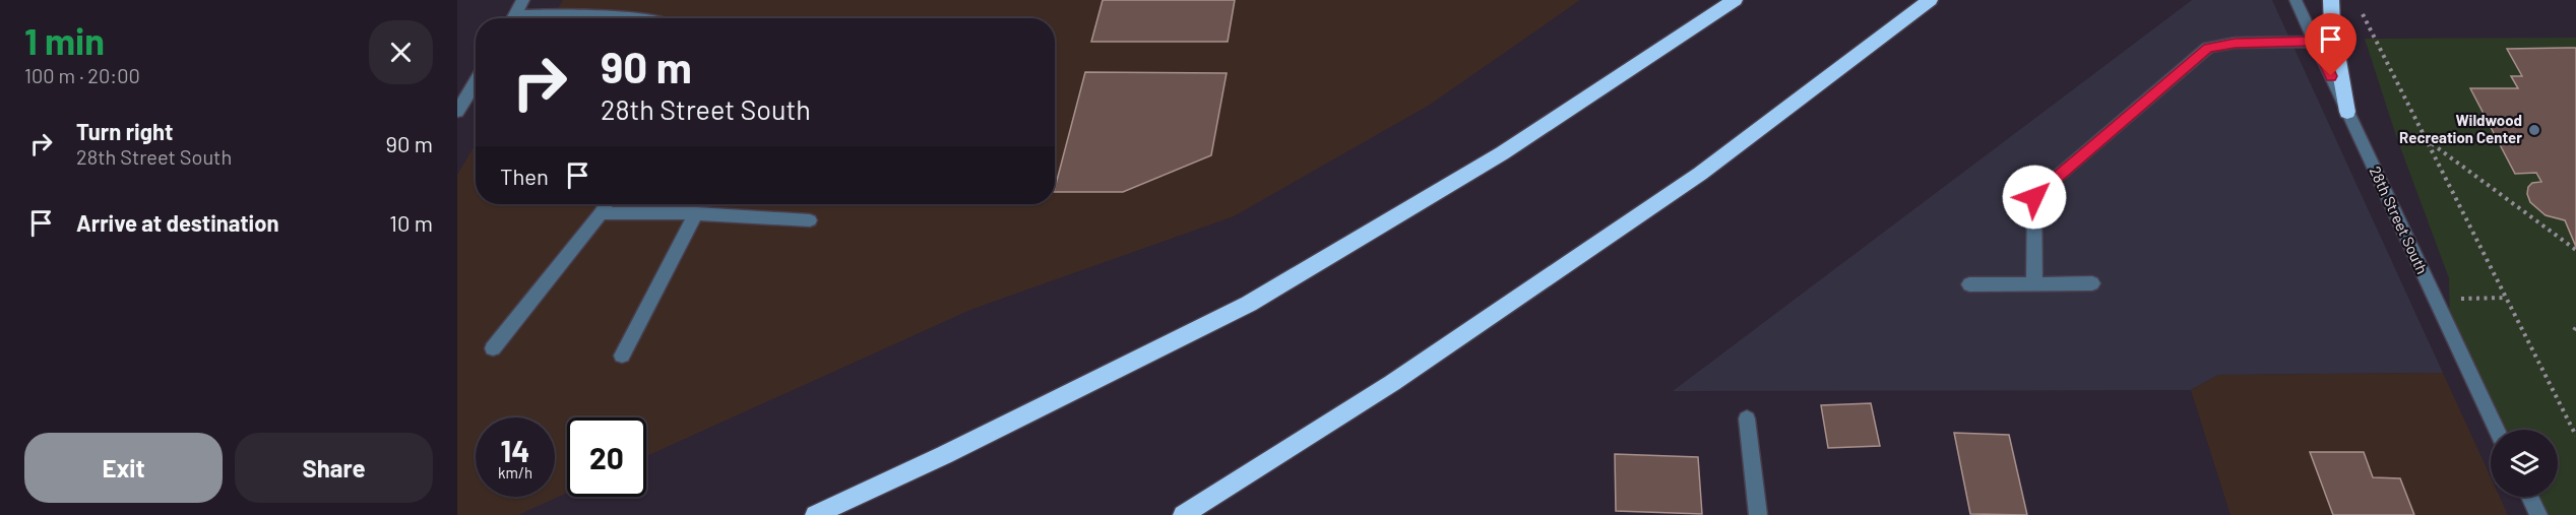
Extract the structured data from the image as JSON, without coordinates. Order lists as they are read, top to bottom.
{
  "streets": {
    "street": ["28th Street South"]
  },
  "places": ["Wildwood Recreation Center"],
  "page": {
    "heading": ["1 min", "100 m · 20:00"],
    "turn": ["90 m", "28th Street South"],
    "list": [
      {
        "name": "Turn right",
        "note": "28th Street South",
        "value": "90 m"
      },
      {
        "name": "Arrive at destination",
        "value": "10 m"
      }
    ],
    "then": "Then",
    "speed": "14 km/h",
    "limit": "20",
    "buttons": ["Exit", "Share"]
  }
}
